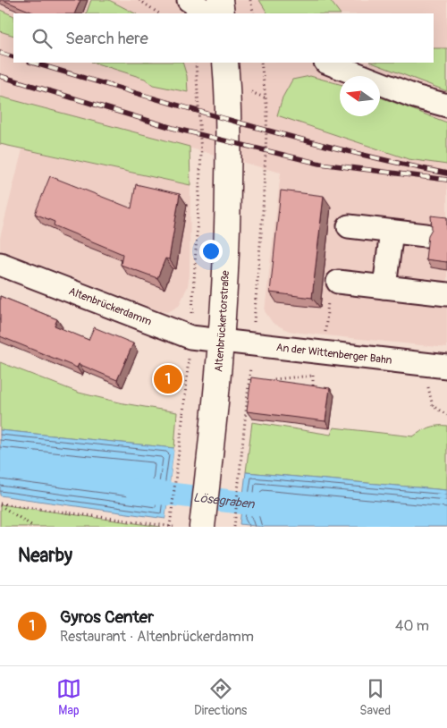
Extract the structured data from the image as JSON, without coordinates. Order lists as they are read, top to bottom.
{
  "streets": {
    "main road": ["Altenbrückertorstraße"],
    "street": ["Altenbrückerdamm", "An der Wittenberger Bahn"]
  },
  "crossings": [
    ["Altenbrückerdamm", "Altenbrückertorstraße"],
    ["Altenbrückerdamm", "An der Wittenberger Bahn"],
    ["Altenbrückertorstraße", "An der Wittenberger Bahn"]
  ],
  "water": ["Lösegraben"],
  "north": "left",
  "page": {
    "search": "Search here",
    "pins": "1",
    "heading": "Nearby",
    "list": [
      {
        "mark": "1",
        "name": "Gyros Center",
        "note": "Restaurant · Altenbrückerdamm",
        "value": "40 m"
      }
    ],
    "nav": ["Map", "Directions", "Saved"]
  }
}
